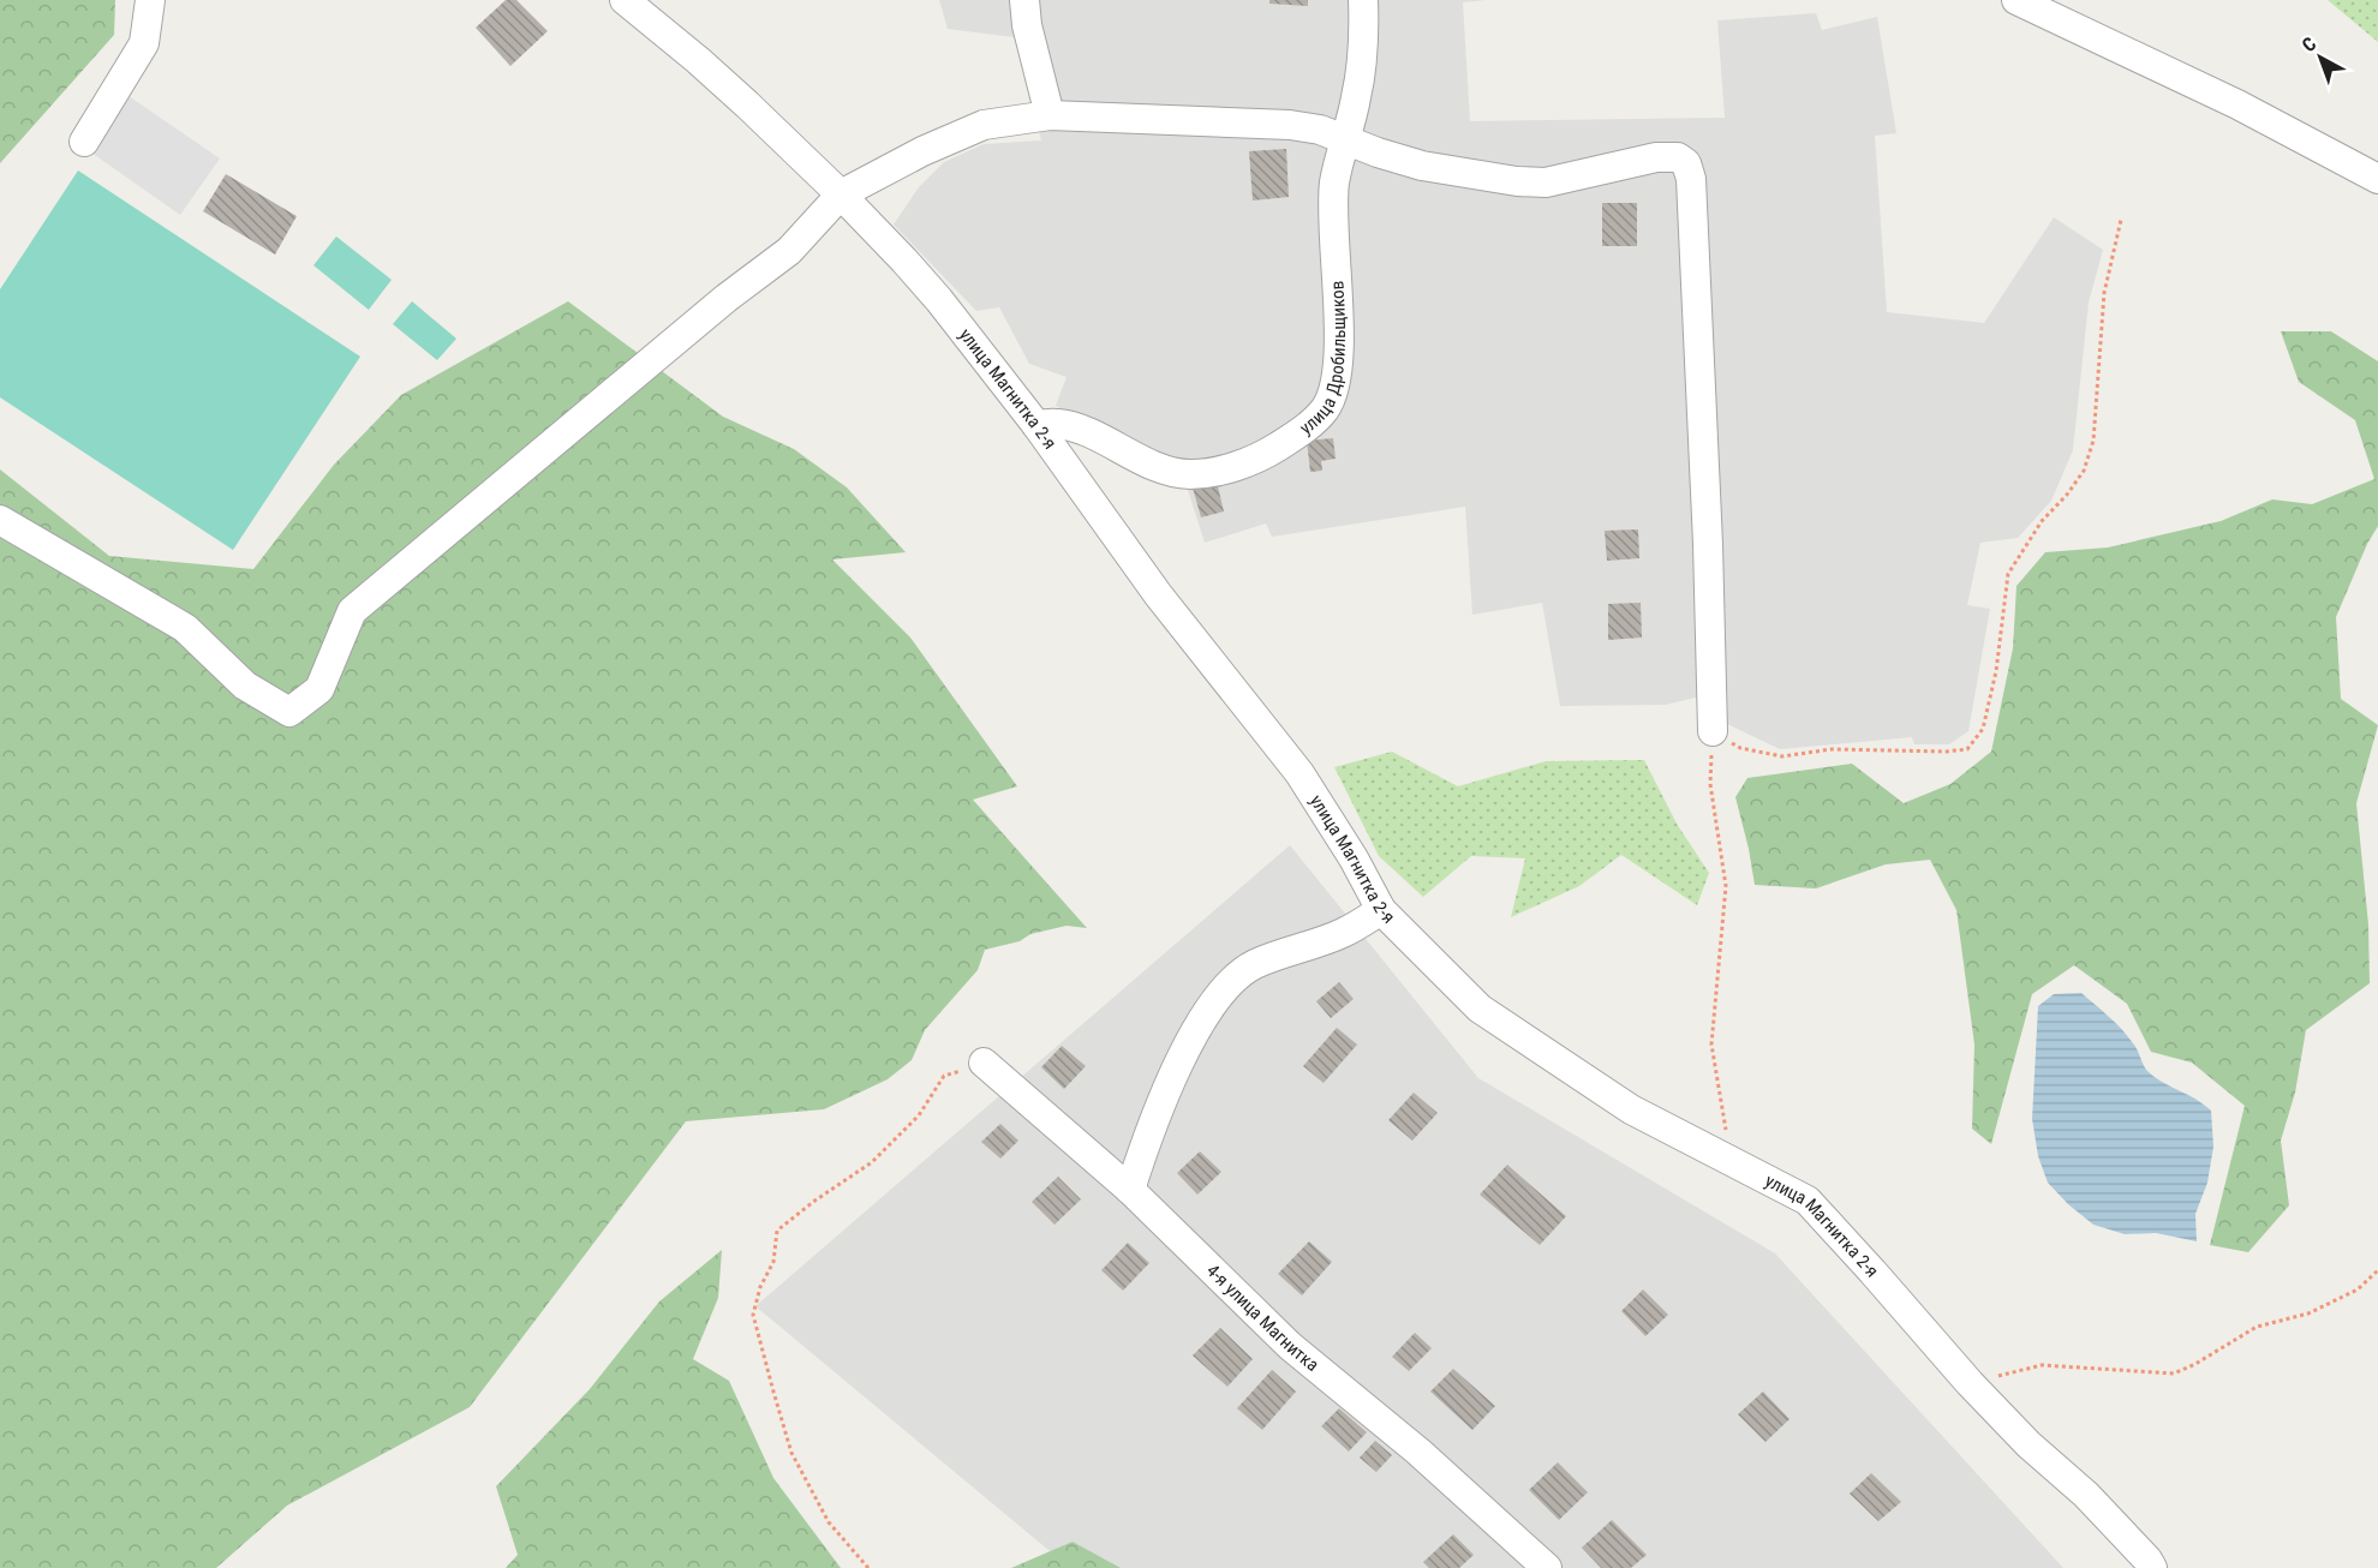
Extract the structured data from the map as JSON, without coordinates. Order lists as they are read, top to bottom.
{
  "streets": {
    "street": ["улица Дробильщиков", "улица Магнитка 2-я", "4-я улица Магнитка"]
  },
  "crossings": [
    ["улица Дробильщиков", "улица Магнитка 2-я"]
  ],
  "north": "top left"
}
